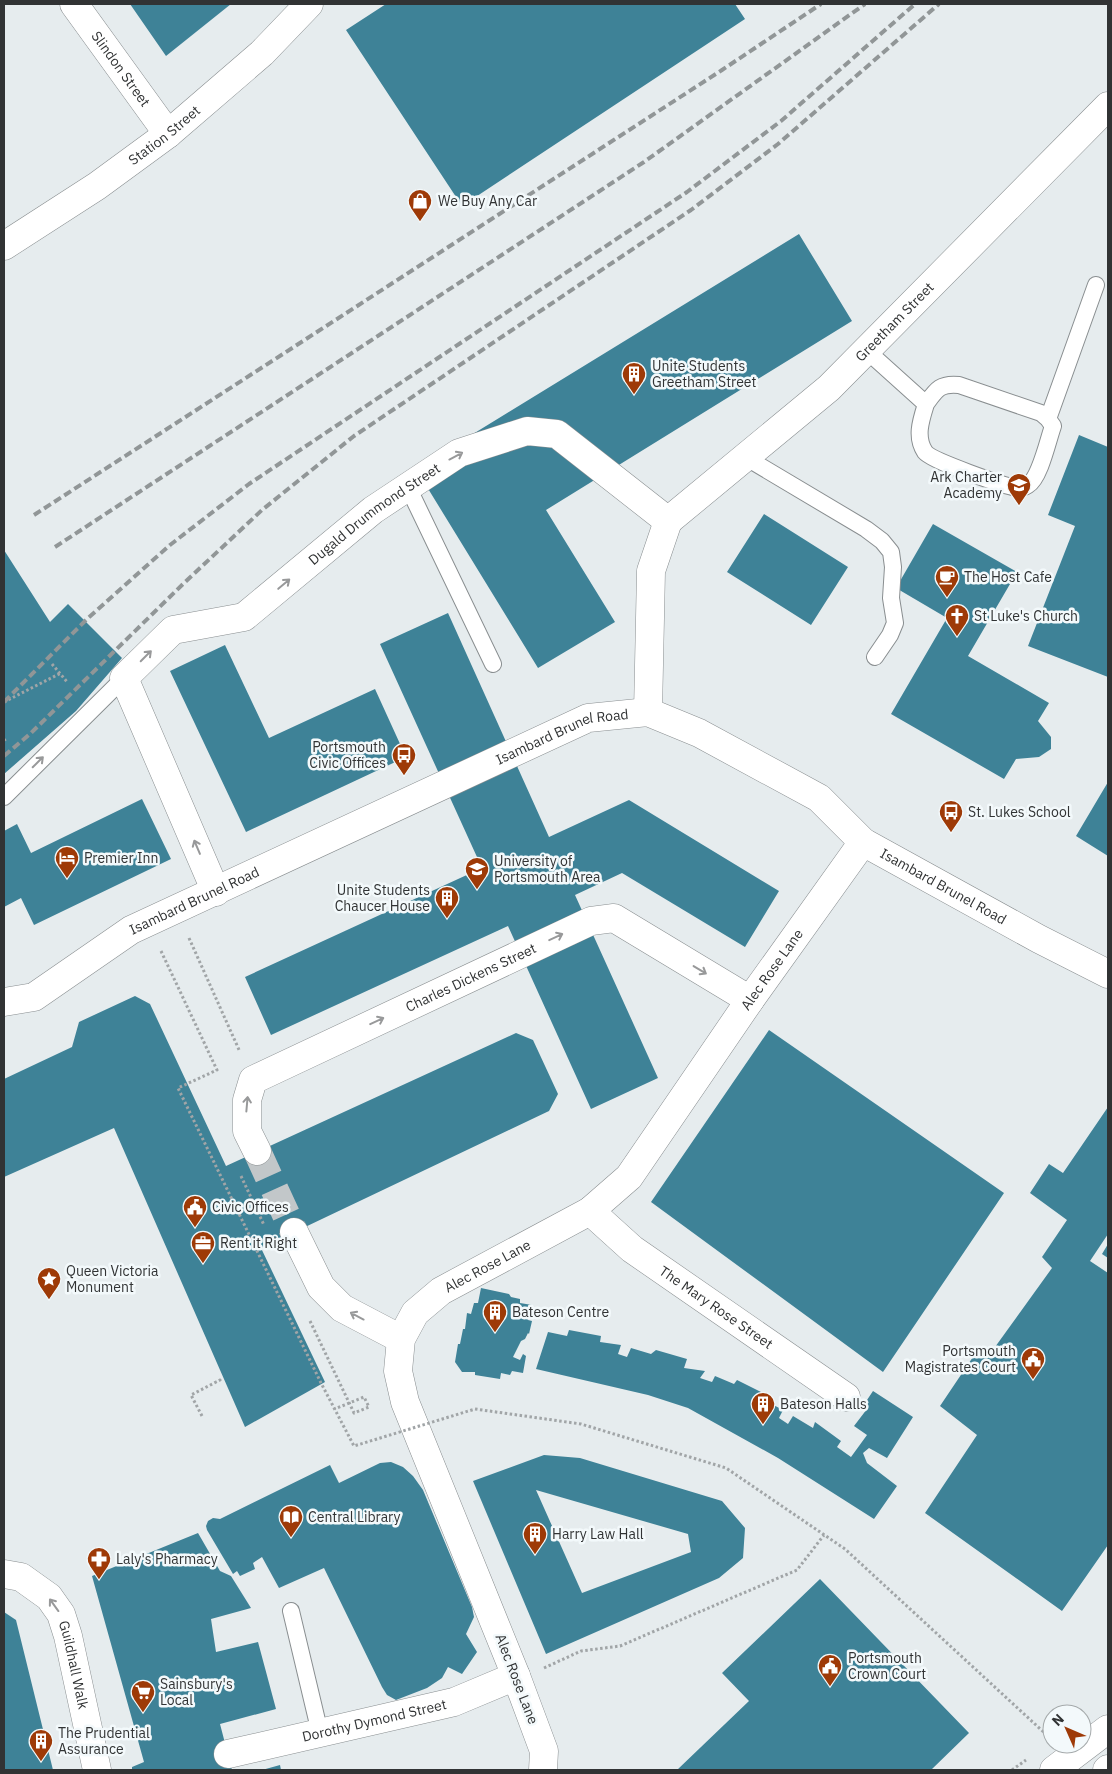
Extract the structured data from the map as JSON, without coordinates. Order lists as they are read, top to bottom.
{
  "streets": {
    "street": [
      "Slindon Street",
      "Station Street",
      "Greetham Street",
      "Dugald Drummond Street",
      "Isambard Brunel Road",
      "Alec Rose Lane",
      "Charles Dickens Street",
      "The Mary Rose Street",
      "Guildhall Walk",
      "Dorothy Dymond Street"
    ]
  },
  "crossings": [
    ["Slindon Street", "Station Street"],
    ["Greetham Street", "Dugald Drummond Street"],
    ["Isambard Brunel Road", "Alec Rose Lane"],
    ["Alec Rose Lane", "Charles Dickens Street"],
    ["Alec Rose Lane", "The Mary Rose Street"],
    ["Alec Rose Lane", "Dorothy Dymond Street"]
  ],
  "one_way": ["Dugald Drummond Street", "Charles Dickens Street", "Guildhall Walk"],
  "places": {
    "shop": ["We Buy Any Car"],
    "building": [
      "Unite Students Greetham Street",
      "Unite Students Chaucer House",
      "Bateson Centre",
      "Bateson Halls",
      "Harry Law Hall",
      "The Prudential Assurance"
    ],
    "school or university": ["Ark Charter Academy", "University of Portsmouth Area"],
    "cafe": ["The Host Cafe"],
    "church": ["St Luke's Church"],
    "bus stop": ["Portsmouth Civic Offices", "St. Lukes School"],
    "hotel": ["Premier Inn"],
    "public building": ["Civic Offices", "Portsmouth Magistrates Court", "Portsmouth Crown Court"],
    "office": ["Rent it Right"],
    "place": ["Queen Victoria Monument"],
    "library": ["Central Library"],
    "pharmacy": ["Laly's Pharmacy"],
    "supermarket": ["Sainsbury's Local"]
  },
  "north": "top left"
}
